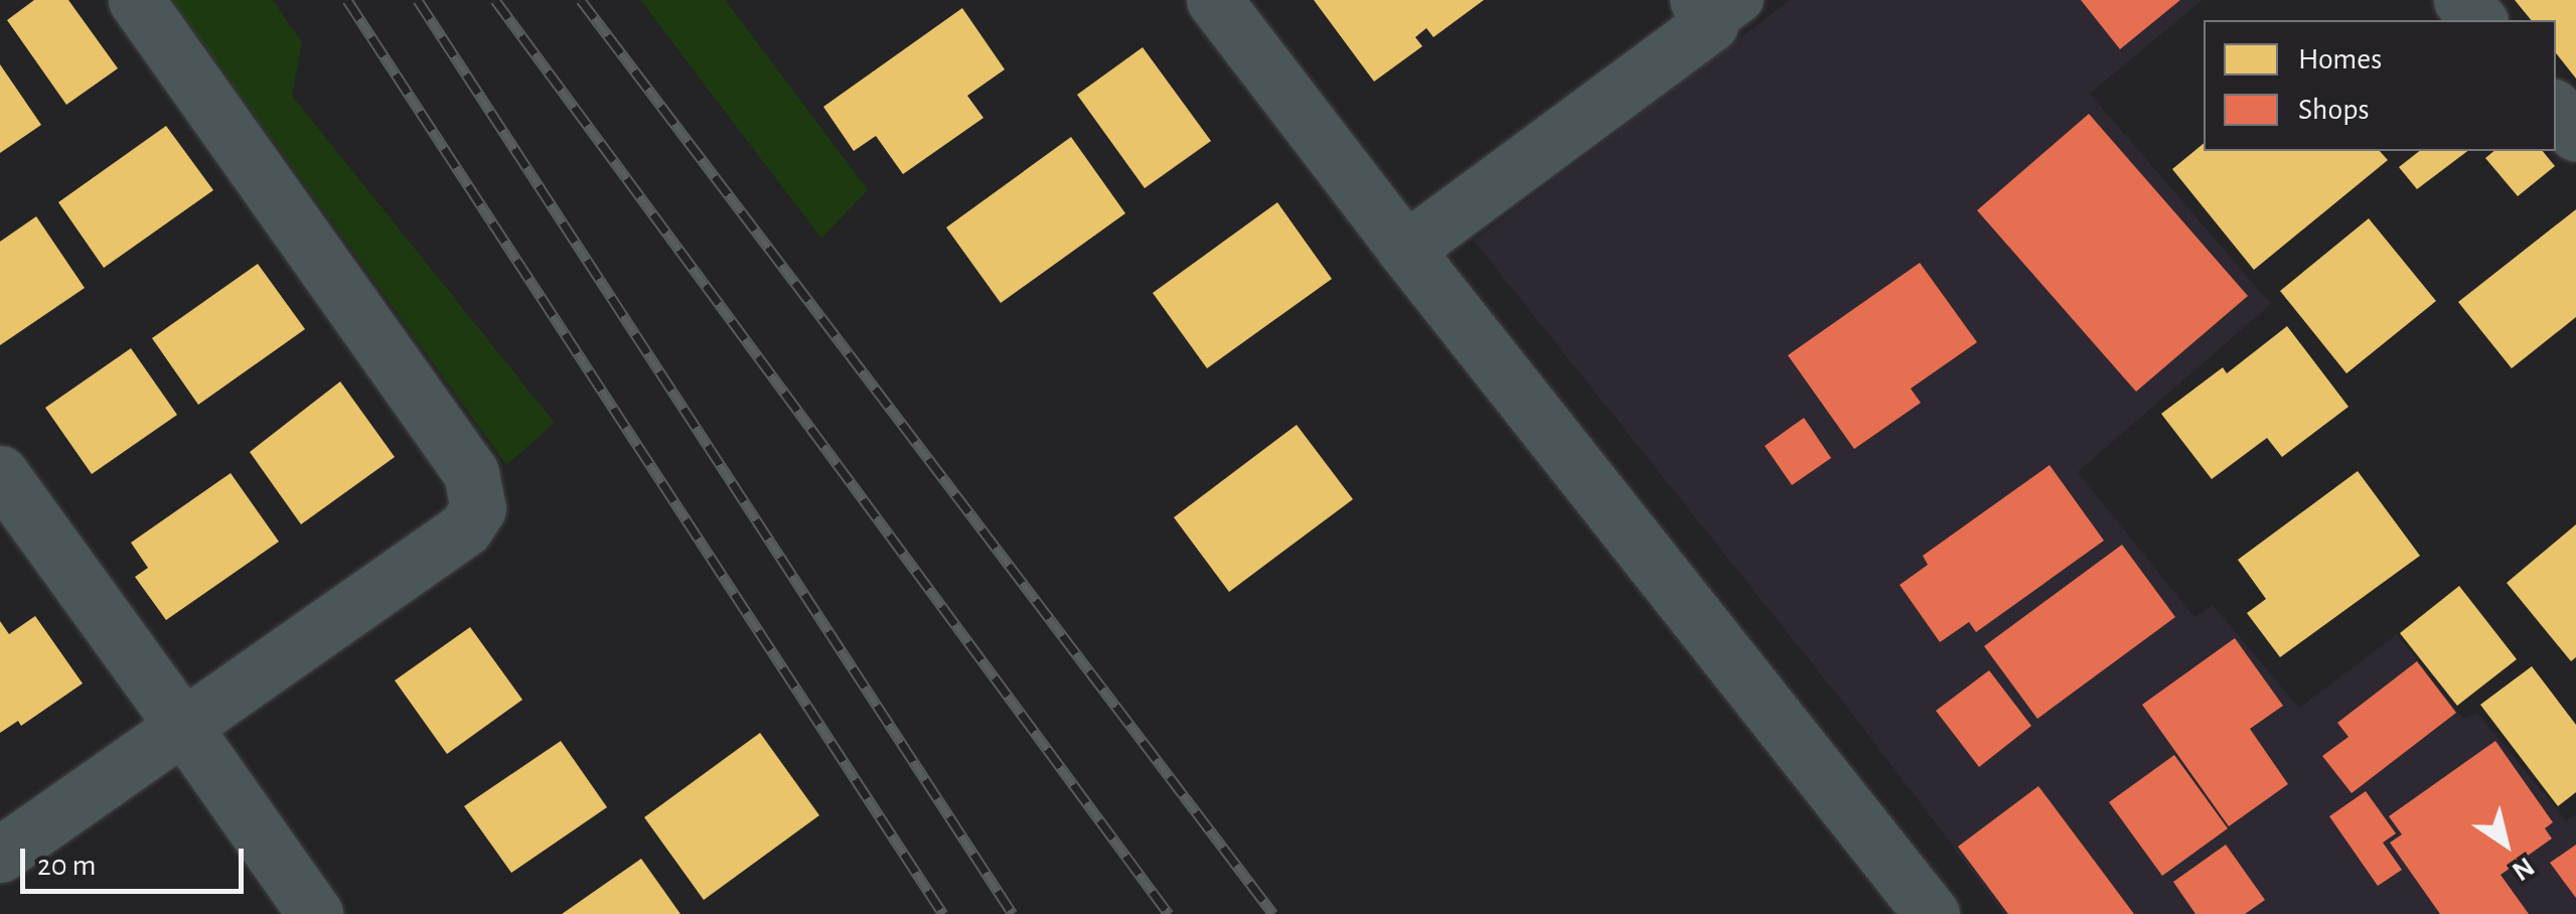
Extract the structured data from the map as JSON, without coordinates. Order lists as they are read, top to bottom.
{
  "legend": ["Homes", "Shops"],
  "scale_bar": "20 m",
  "north": "bottom right"
}
